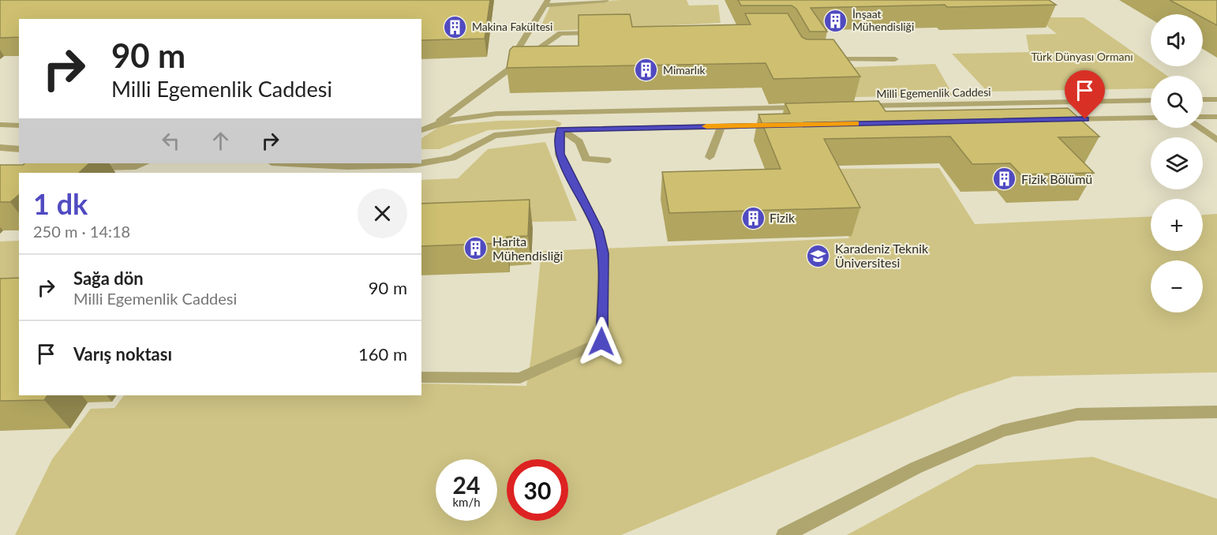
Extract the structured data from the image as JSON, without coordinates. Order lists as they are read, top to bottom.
{
  "streets": {
    "street": ["Milli Egemenlik Caddesi"]
  },
  "parks": ["Türk Dünyası Ormanı"],
  "places": {
    "building": [
      "İnşaat Mühendisliği",
      "Makina Fakültesi",
      "Mimarlık",
      "Fizik Bölümü",
      "Fizik",
      "Harita Mühendisliği"
    ],
    "school or university": ["Karadeniz Teknik Üniversitesi"]
  },
  "page": {
    "map_buttons": ["+", "−"],
    "turn": ["90 m", "Milli Egemenlik Caddesi"],
    "heading": ["1 dk", "250 m · 14:18"],
    "list": [
      {
        "name": "Sağa dön",
        "note": "Milli Egemenlik Caddesi",
        "value": "90 m"
      },
      {
        "name": "Varış noktası",
        "value": "160 m"
      }
    ],
    "speed": "24 km/h",
    "limit": "30"
  }
}
